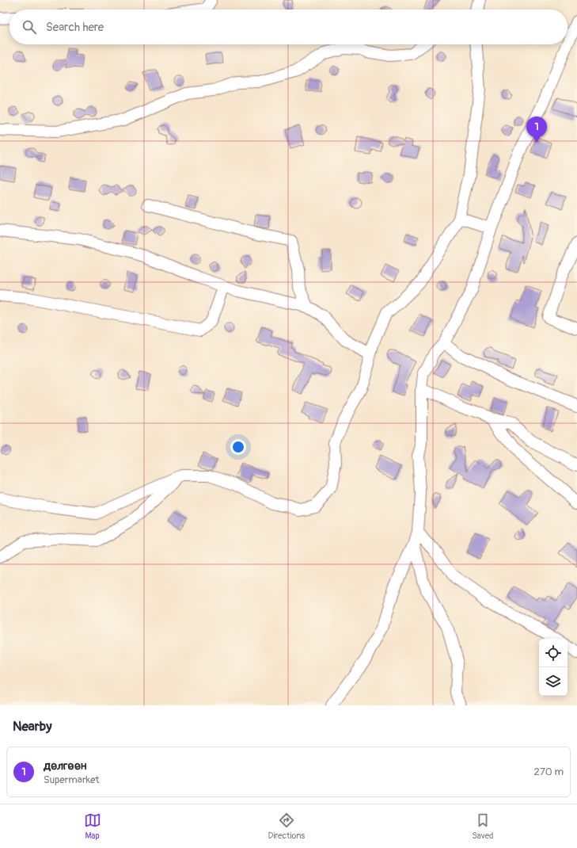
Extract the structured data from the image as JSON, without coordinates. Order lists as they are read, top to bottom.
{
  "page": {
    "search": "Search here",
    "pins": "1",
    "heading": "Nearby",
    "list": [
      {
        "mark": "1",
        "name": "дөлгөөн",
        "note": "Supermarket",
        "value": "270 m"
      }
    ],
    "nav": ["Map", "Directions", "Saved"]
  }
}
